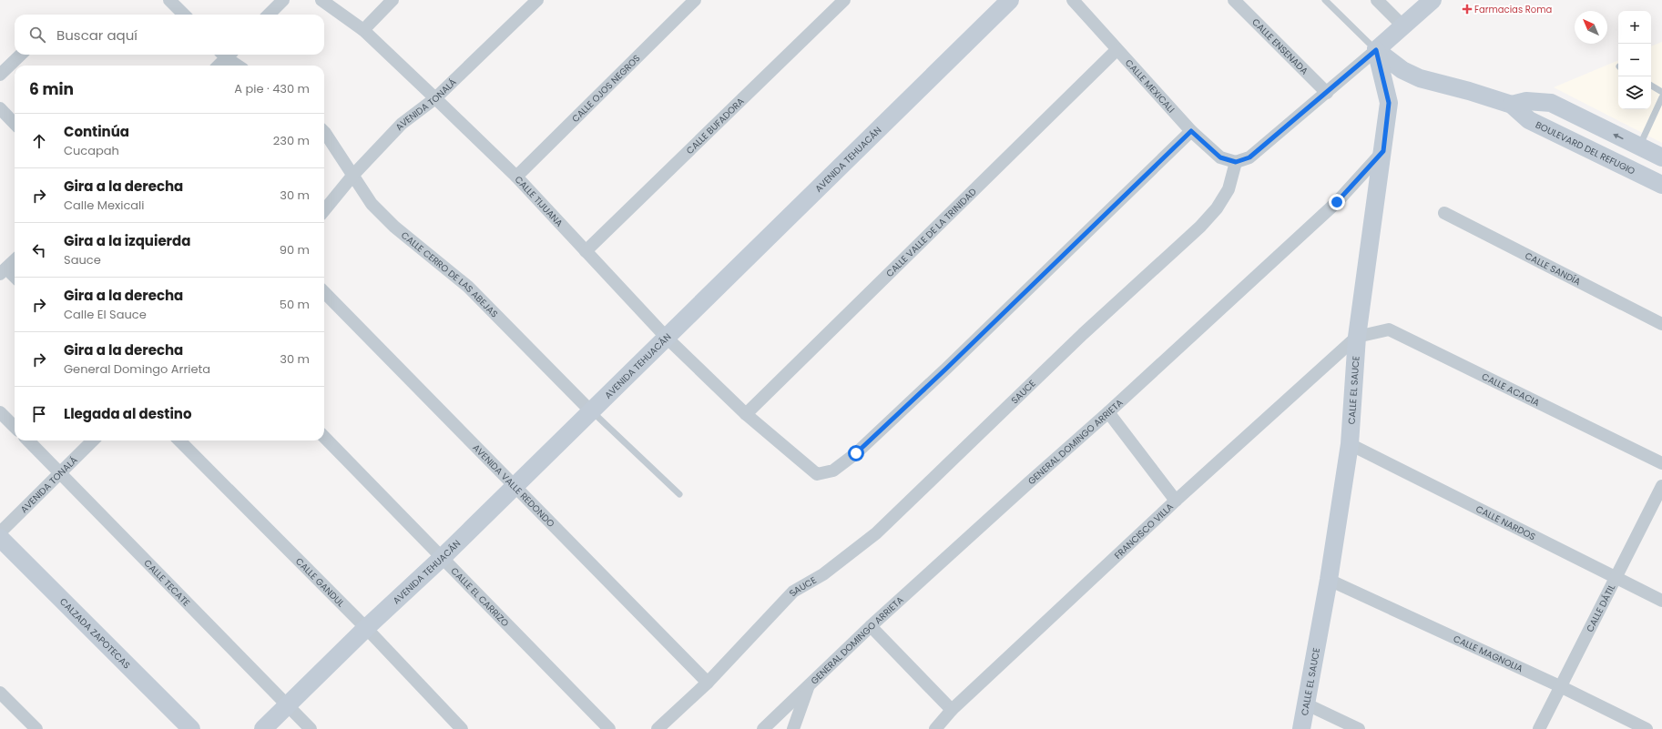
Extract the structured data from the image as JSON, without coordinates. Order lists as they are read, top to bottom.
{
  "streets": {
    "street": [
      "CALLE ENSENADA",
      "CALLE MEXICALI",
      "CALLE OJOS NEGROS",
      "AVENIDA TONALÁ",
      "CALLE BUFADORA",
      "BOULEVARD DEL REFUGIO",
      "AVENIDA TEHUACÁN",
      "CALLE TIJUANA",
      "CALLE VALLE DE LA TRINIDAD",
      "CALLE SANDÍA",
      "CALLE CERRO DE LAS ABEJAS",
      "CALLE EL SAUCE",
      "CALLE ACACIA",
      "SAUCE",
      "GENERAL DOMINGO ARRIETA",
      "AVENIDA VALLE REDONDO",
      "CALLE NARDOS",
      "FRANCISCO VILLA",
      "CALLE GANDUL",
      "CALLE TECATE",
      "CALLE EL CARRIZO",
      "CALLE DÁTIL",
      "CALZADA ZAPOTECAS",
      "CALLE MAGNOLIA"
    ]
  },
  "crossings": [
    ["CALLE MEXICALI", "CALLE TIJUANA"],
    ["CALLE MEXICALI", "CALLE VALLE DE LA TRINIDAD"],
    ["CALLE MEXICALI", "SAUCE"],
    ["CALLE OJOS NEGROS", "CALLE TIJUANA"],
    ["AVENIDA TONALÁ", "CALLE TIJUANA"],
    ["AVENIDA TONALÁ", "CALLE CERRO DE LAS ABEJAS"],
    ["AVENIDA TONALÁ", "CALLE TECATE"],
    ["CALLE BUFADORA", "CALLE TIJUANA"],
    ["BOULEVARD DEL REFUGIO", "CALLE EL SAUCE"],
    ["AVENIDA TEHUACÁN", "CALLE TIJUANA"],
    ["AVENIDA TEHUACÁN", "CALLE CERRO DE LAS ABEJAS"],
    ["AVENIDA TEHUACÁN", "AVENIDA VALLE REDONDO"],
    ["AVENIDA TEHUACÁN", "CALLE GANDUL"],
    ["AVENIDA TEHUACÁN", "CALLE TECATE"],
    ["AVENIDA TEHUACÁN", "CALLE EL CARRIZO"],
    ["CALLE TIJUANA", "CALLE VALLE DE LA TRINIDAD"],
    ["CALLE EL SAUCE", "CALLE ACACIA"],
    ["CALLE EL SAUCE", "GENERAL DOMINGO ARRIETA"],
    ["CALLE EL SAUCE", "CALLE NARDOS"],
    ["CALLE EL SAUCE", "FRANCISCO VILLA"],
    ["CALLE EL SAUCE", "CALLE MAGNOLIA"],
    ["CALLE ACACIA", "FRANCISCO VILLA"],
    ["SAUCE", "AVENIDA VALLE REDONDO"],
    ["CALLE NARDOS", "CALLE DÁTIL"],
    ["CALLE DÁTIL", "CALLE MAGNOLIA"]
  ],
  "places": {
    "health": ["Farmacias Roma"]
  },
  "north": "top left",
  "page": {
    "map_buttons": ["+", "−"],
    "search": "Buscar aquí",
    "heading": ["6 min", "A pie · 430 m"],
    "list": [
      ["Continúa", "Cucapah", "230 m"],
      ["Gira a la derecha", "Calle Mexicali", "30 m"],
      ["Gira a la izquierda", "Sauce", "90 m"],
      ["Gira a la derecha", "Calle El Sauce", "50 m"],
      ["Gira a la derecha", "General Domingo Arrieta", "30 m"],
      "Llegada al destino"
    ]
  }
}
